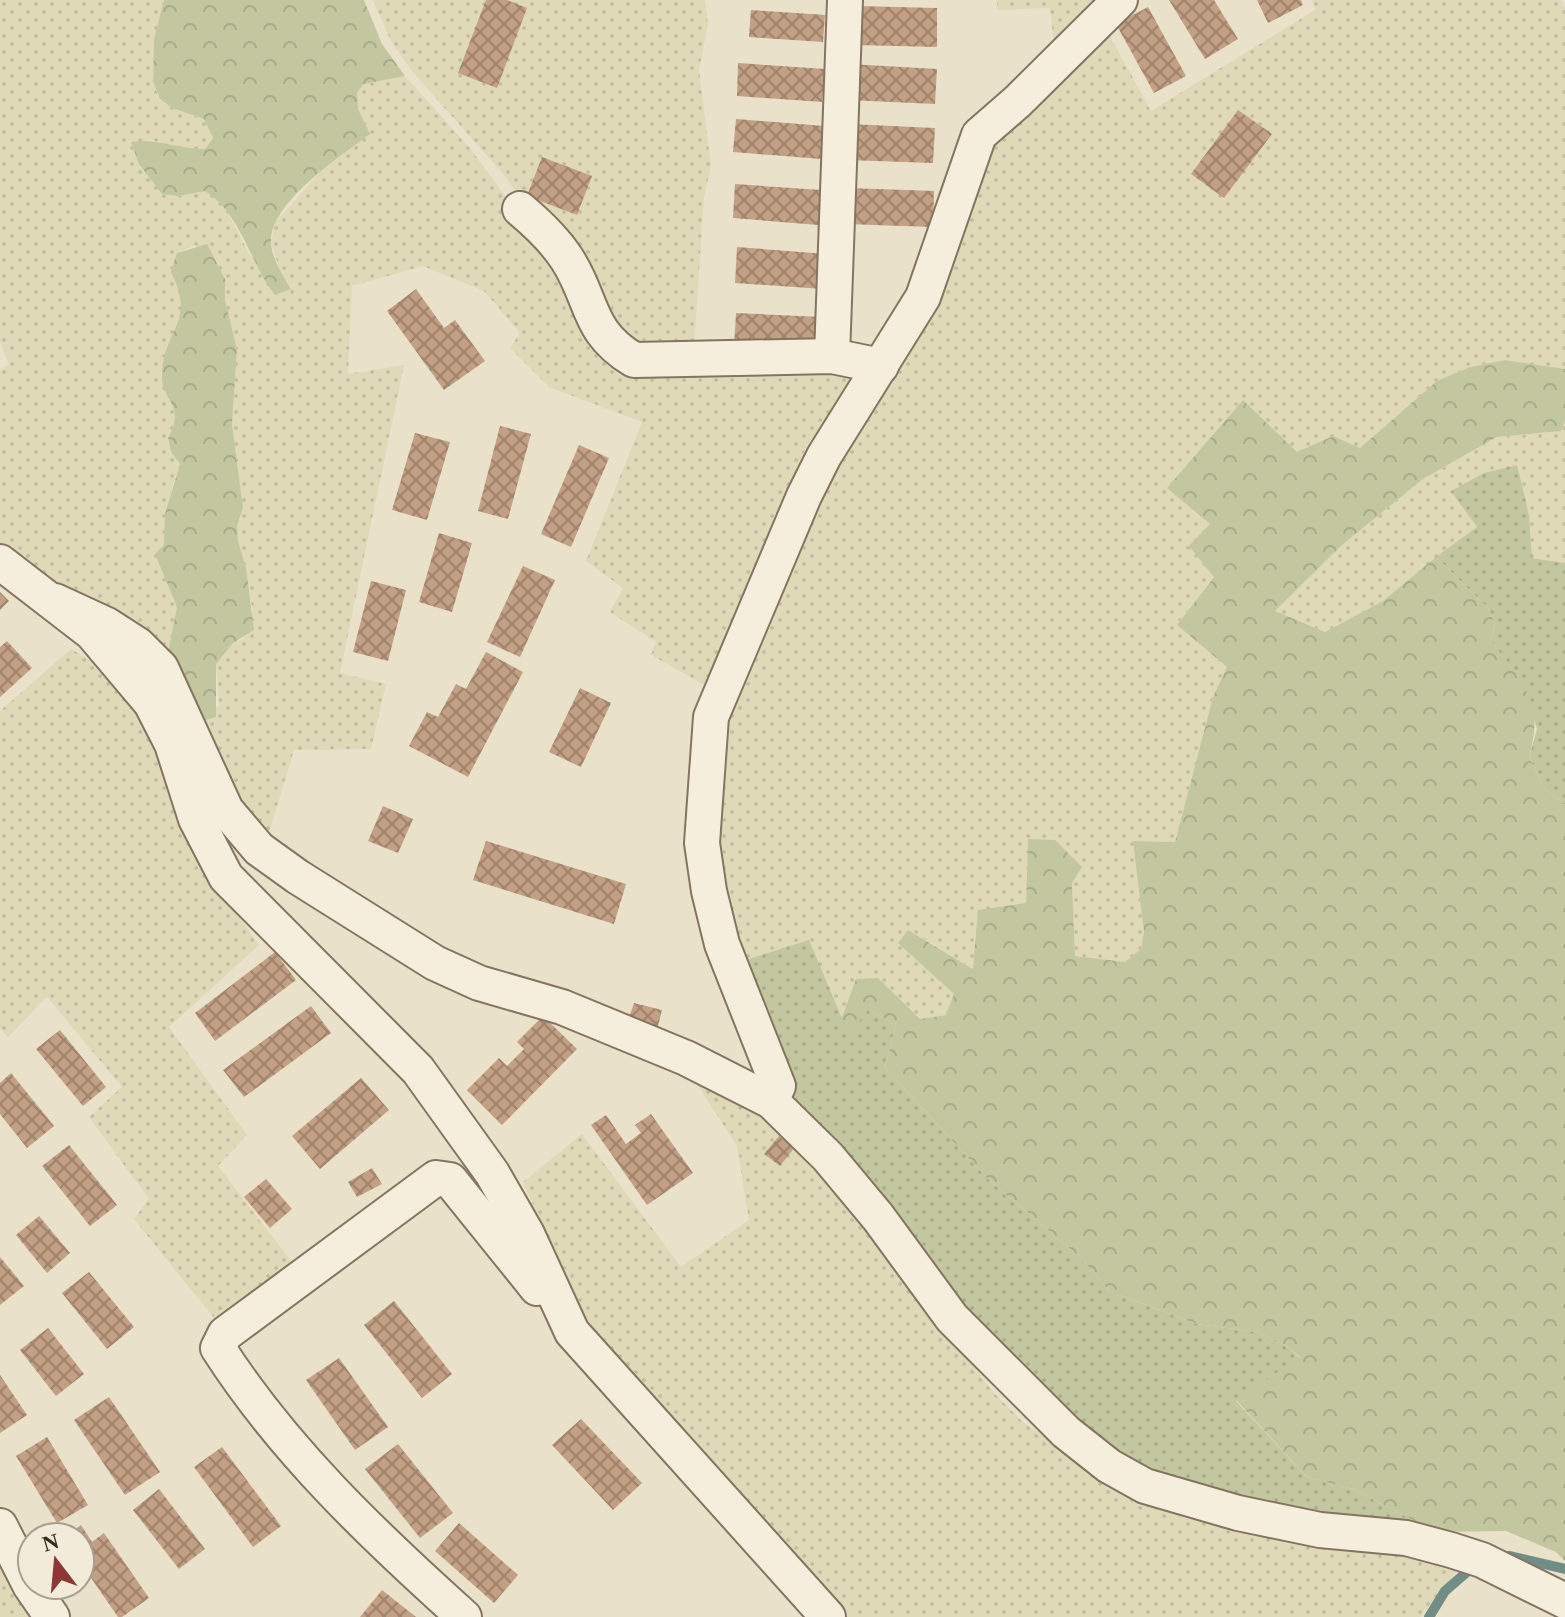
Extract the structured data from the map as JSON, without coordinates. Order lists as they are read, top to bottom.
{
  "north": "top"
}
